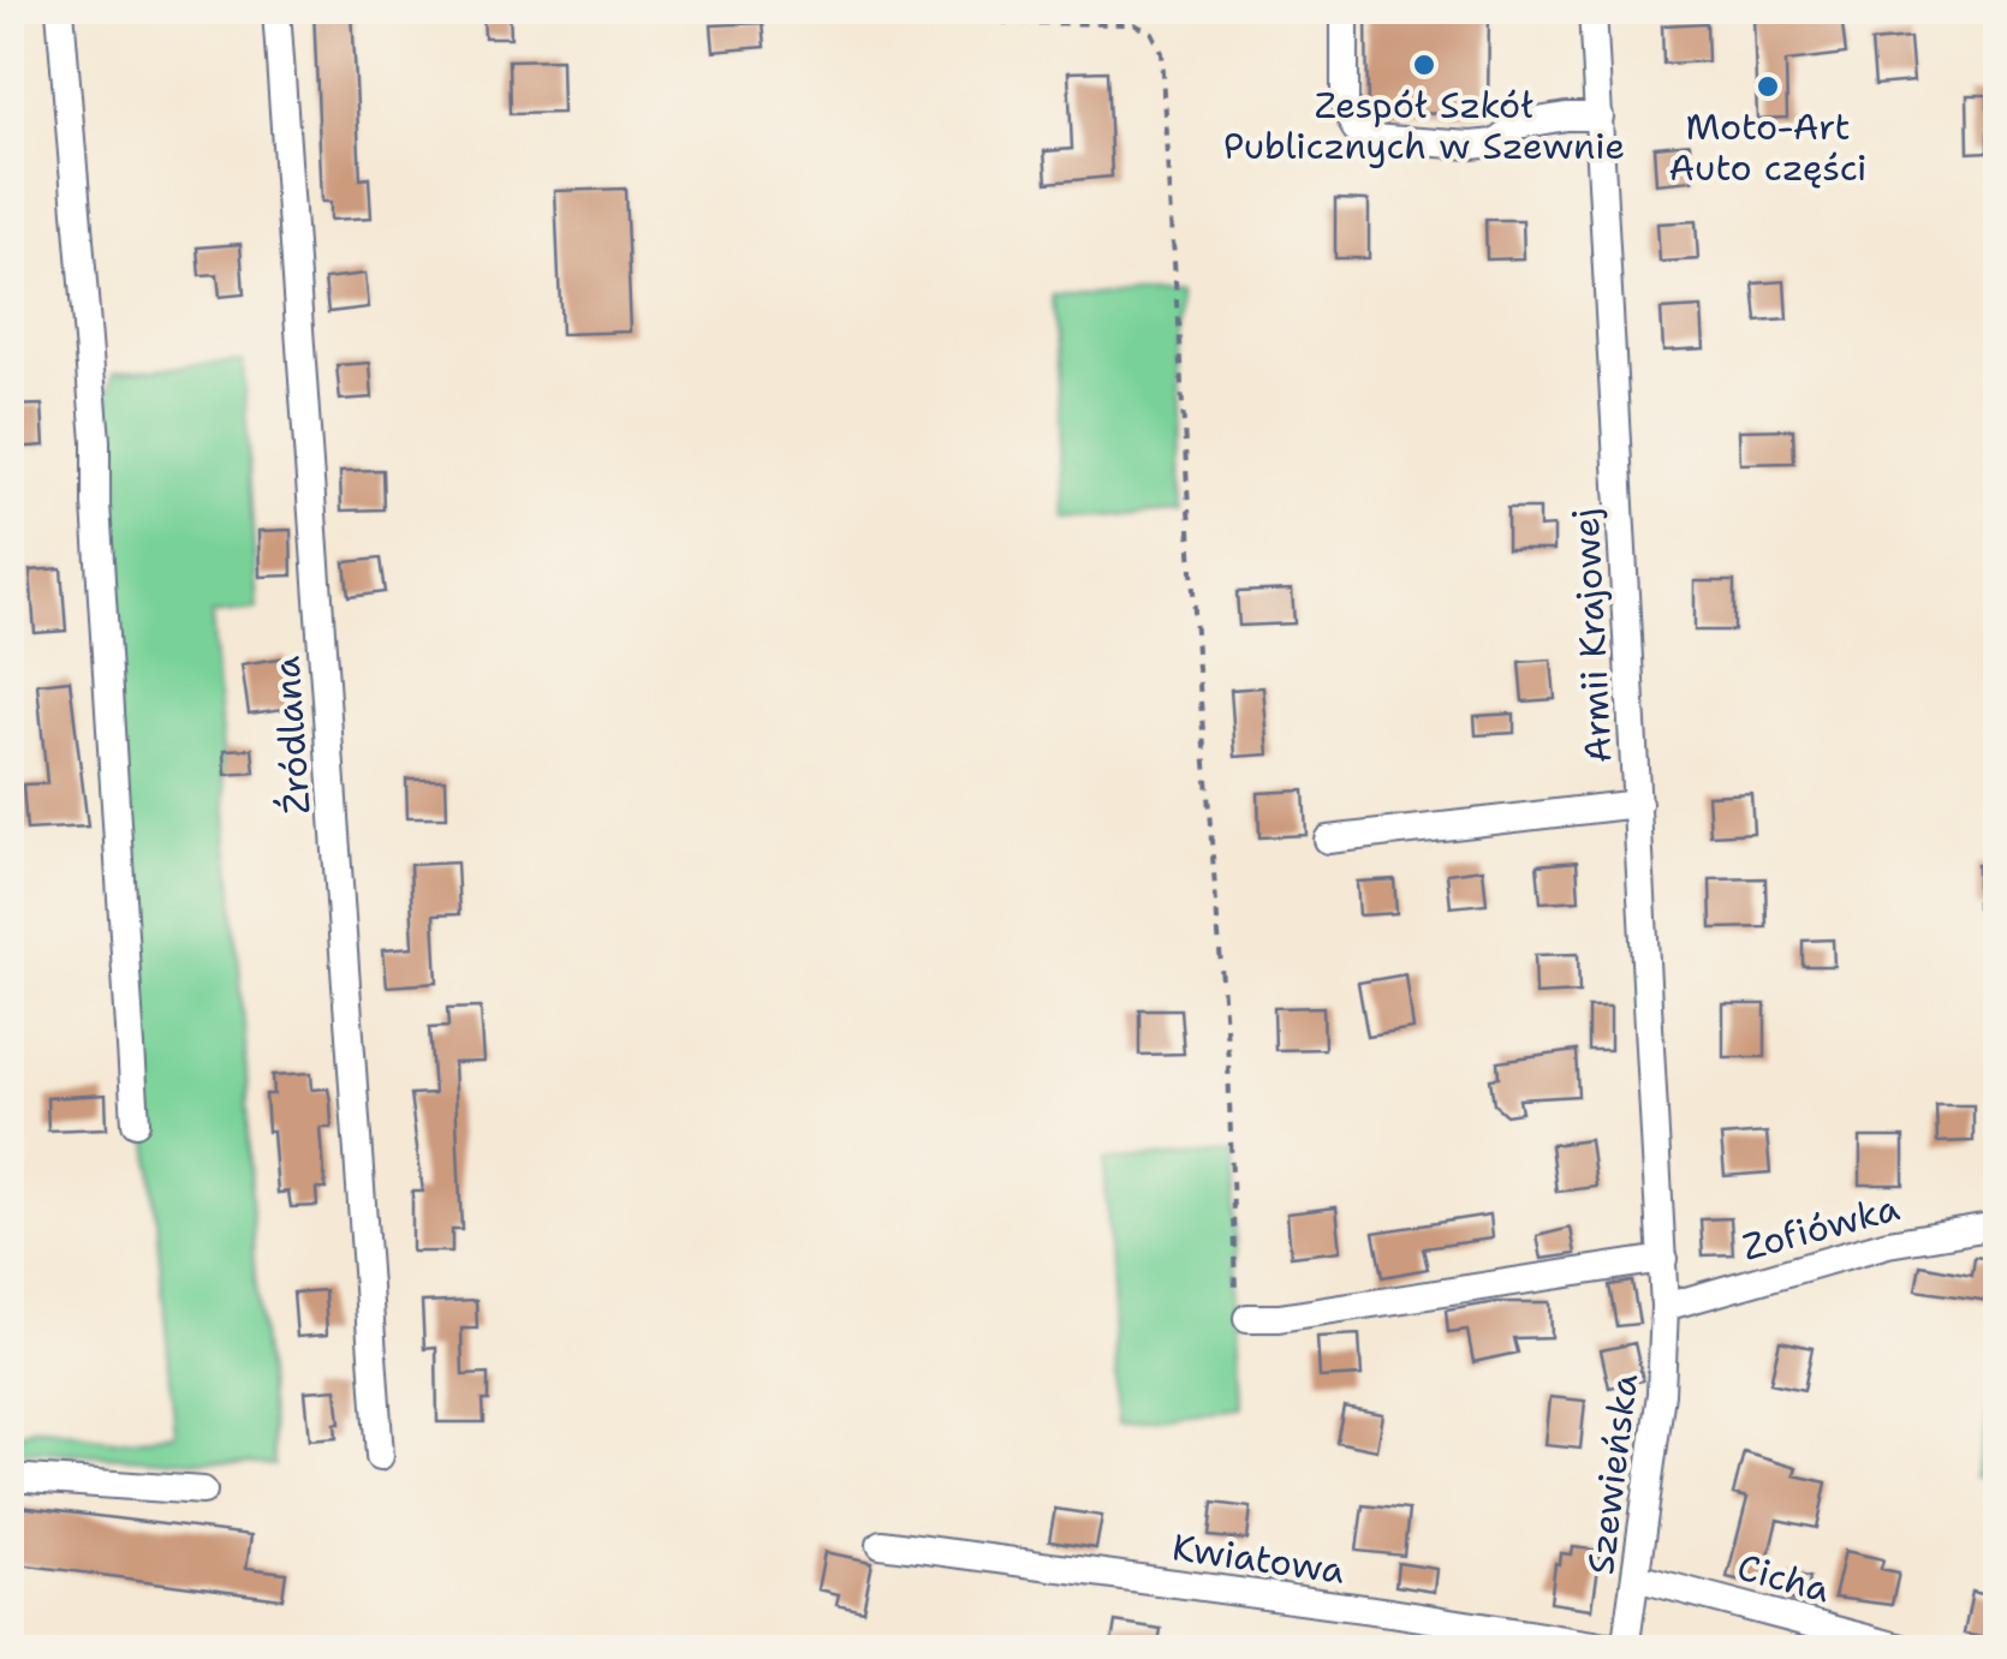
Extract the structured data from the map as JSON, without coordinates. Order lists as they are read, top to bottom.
{
  "streets": {
    "street": [
      "Armii Krajowej",
      "Źródlana",
      "Zofiówka",
      "Szewieńska",
      "Kwiatowa",
      "Cicha"
    ]
  },
  "crossings": [
    ["Armii Krajowej", "Zofiówka"],
    ["Armii Krajowej", "Szewieńska"],
    ["Zofiówka", "Szewieńska"],
    ["Szewieńska", "Kwiatowa"],
    ["Szewieńska", "Cicha"]
  ],
  "places": ["Zespół Szkół Publicznych w Szewnie", "Moto-Art Auto części"]
}
